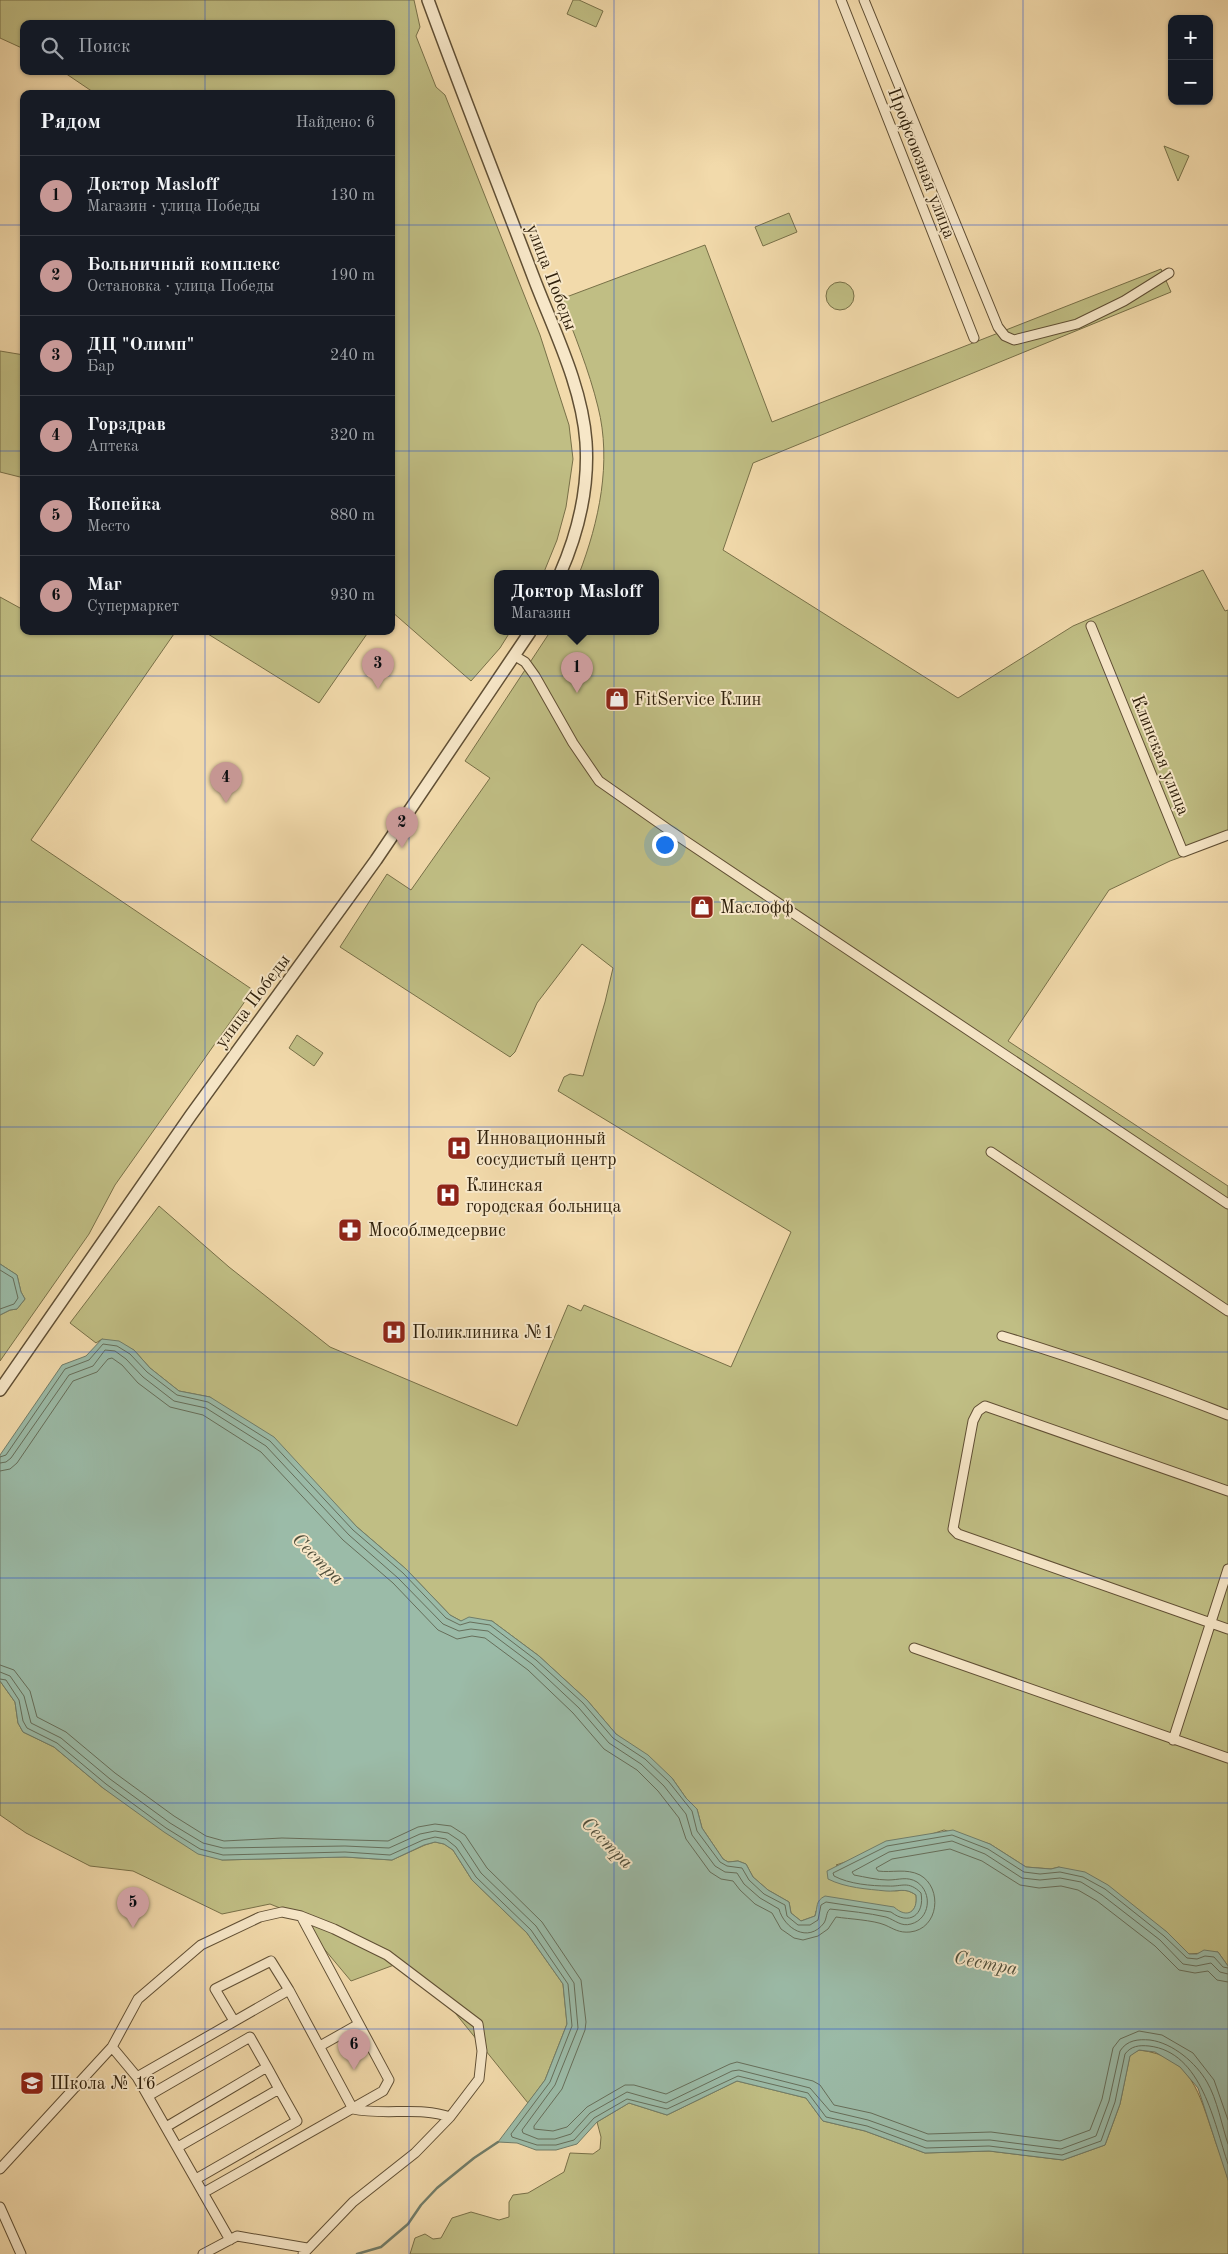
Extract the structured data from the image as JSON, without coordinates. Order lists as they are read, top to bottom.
{
  "streets": {
    "street": ["Профсоюзная улица", "улица Победы", "Клинская улица"]
  },
  "water": ["Сестра"],
  "places": {
    "shop": ["FitService Клин", "Маслофф"],
    "hospital": ["Инновационный сосудистый центр", "Клинская городская больница", "Поликлиника №1"],
    "pharmacy": ["Мособлмедсервис"],
    "school or university": ["Школа № 16"]
  },
  "page": {
    "map_buttons": ["+", "−"],
    "search": "Поиск",
    "heading": ["Рядом", "Найдено: 6"],
    "list": [
      {
        "mark": "1",
        "name": "Доктор Masloff",
        "note": "Магазин · улица Победы",
        "value": "130 m"
      },
      {
        "mark": "2",
        "name": "Больничный комплекс",
        "note": "Остановка · улица Победы",
        "value": "190 m"
      },
      {
        "mark": "3",
        "name": "ДЦ \"Олимп\"",
        "note": "Бар",
        "value": "240 m"
      },
      {
        "mark": "4",
        "name": "Горздрав",
        "note": "Аптека",
        "value": "320 m"
      },
      {
        "mark": "5",
        "name": "Копейка",
        "note": "Место",
        "value": "880 m"
      },
      {
        "mark": "6",
        "name": "Маг",
        "note": "Супермаркет",
        "value": "930 m"
      }
    ],
    "popup": ["Доктор Masloff", "Магазин"],
    "pins": [
      "3",
      "1",
      "4",
      "2",
      "5",
      "6"
    ]
  }
}
